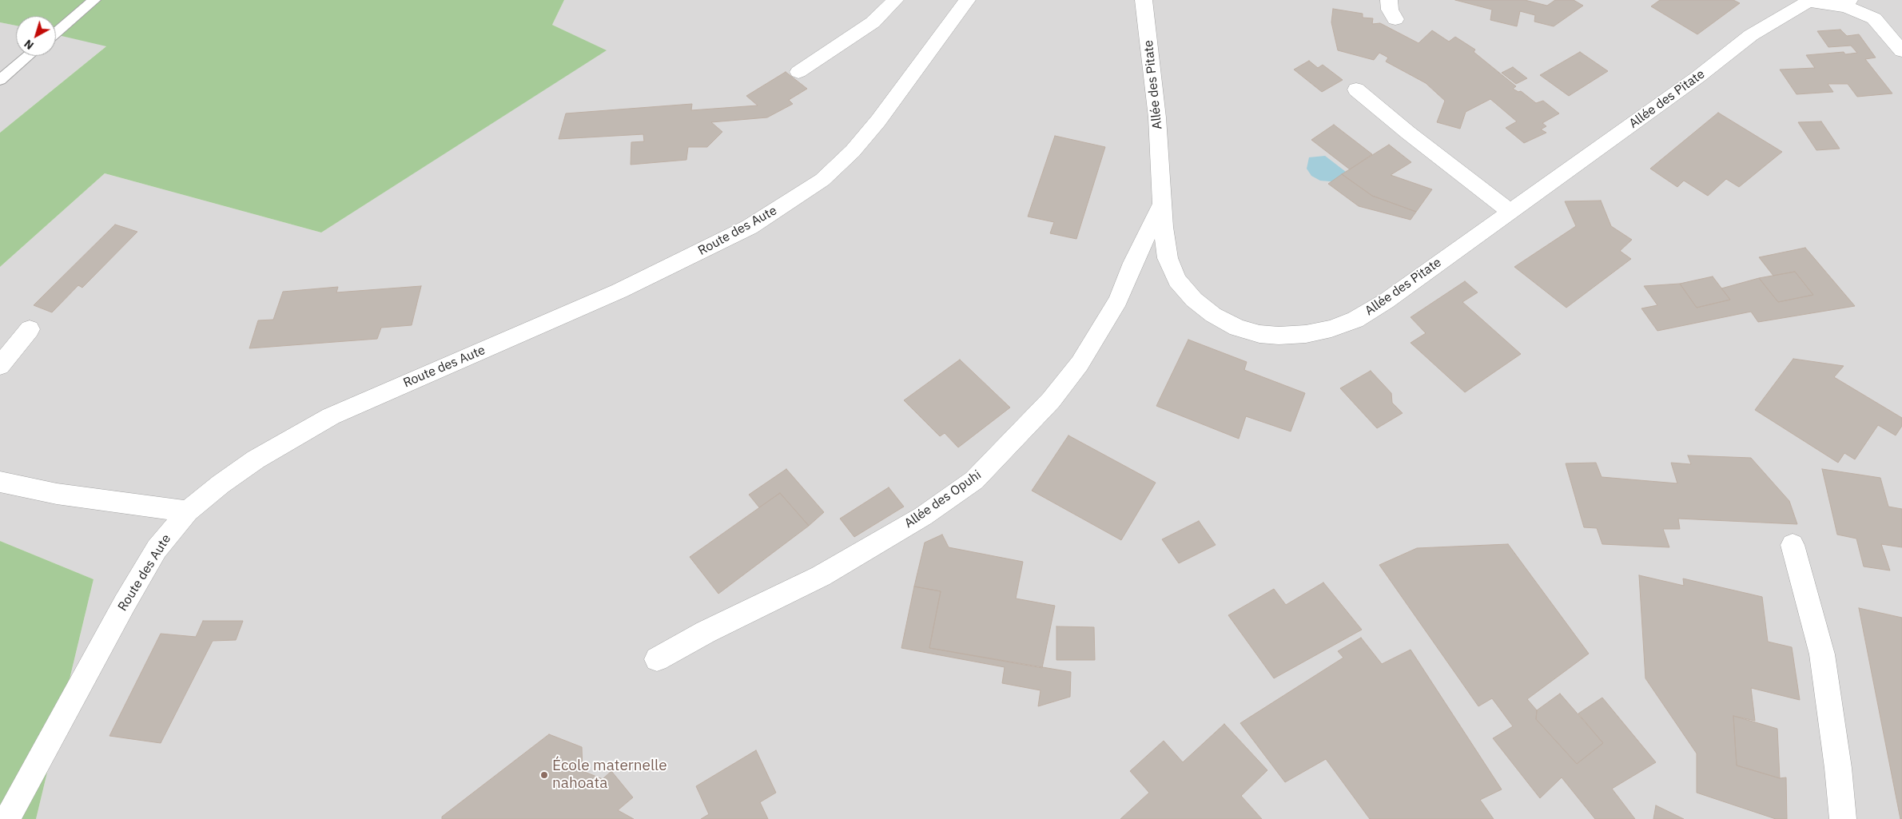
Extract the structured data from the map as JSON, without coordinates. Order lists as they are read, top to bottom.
{
  "streets": {
    "street": ["Allée des Pitate", "Route des Aute", "Allée des Opuhi"]
  },
  "crossings": [
    ["Allée des Pitate", "Allée des Opuhi"]
  ],
  "places": ["École maternelle nahoata"],
  "north": "bottom left"
}
